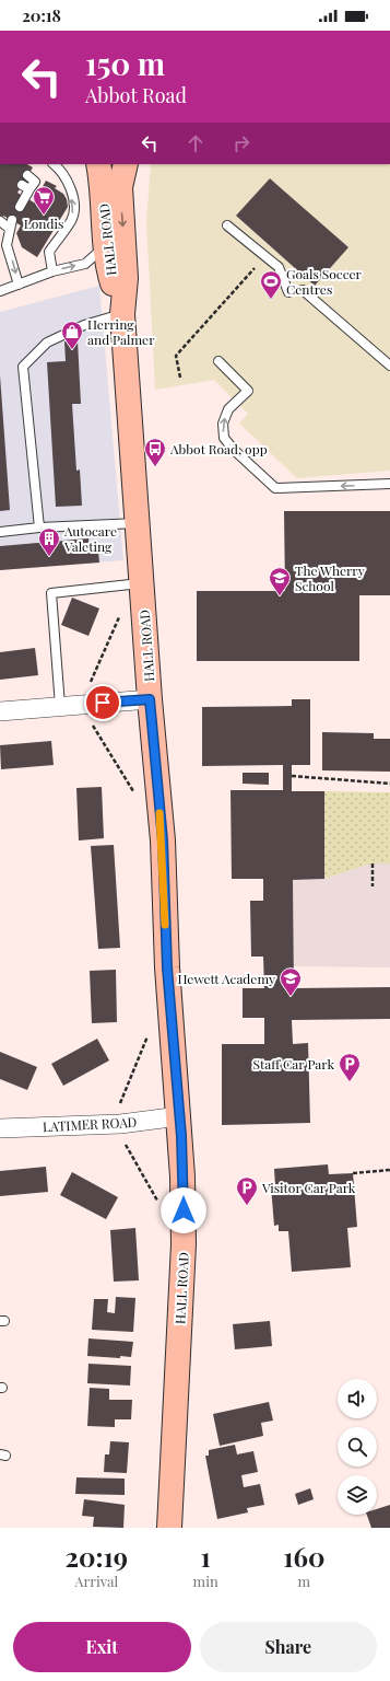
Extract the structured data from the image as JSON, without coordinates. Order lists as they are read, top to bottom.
{
  "streets": {
    "street": ["HALL ROAD", "LATIMER ROAD"]
  },
  "crossings": [
    ["HALL ROAD", "LATIMER ROAD"]
  ],
  "places": {
    "supermarket": ["Londis"],
    "sports": ["Goals Soccer Centres"],
    "shop": ["Herring and Palmer"],
    "bus stop": ["Abbot Road, opp"],
    "building": ["Autocare Valeting"],
    "school or university": ["The Wherry School", "Hewett Academy"],
    "parking": ["Staff Car Park", "Visitor Car Park"]
  },
  "page": {
    "status": "20:18",
    "turn": ["150 m", "Abbot Road"],
    "eta": [
      "20:19",
      "Arrival",
      "1",
      "min",
      "160",
      "m"
    ],
    "buttons": ["Exit", "Share"]
  }
}
